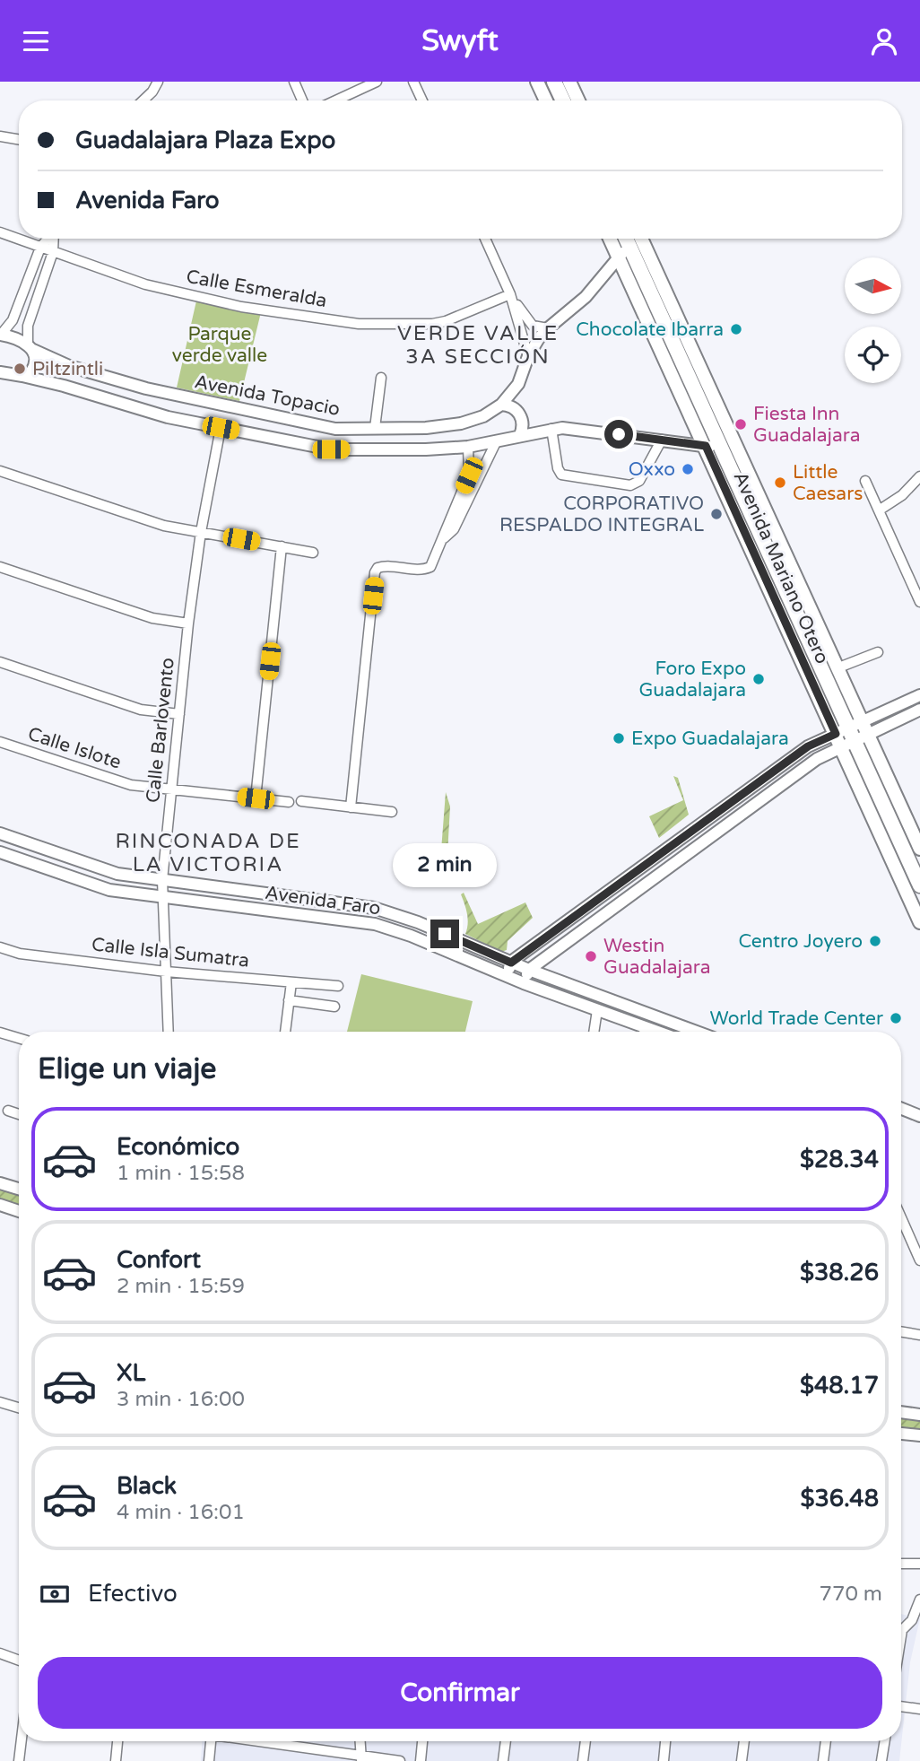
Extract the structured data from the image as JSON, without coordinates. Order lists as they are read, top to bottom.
{
  "streets": {
    "main road": ["Avenida Mariano Otero"],
    "street": [
      "Calle Esmeralda",
      "Avenida Topacio",
      "Calle Barlovento",
      "Calle Islote",
      "Avenida Faro",
      "Calle Isla Sumatra"
    ]
  },
  "crossings": [
    ["Avenida Topacio", "Avenida Mariano Otero"],
    ["Calle Barlovento", "Calle Islote"],
    ["Calle Barlovento", "Avenida Faro"],
    ["Calle Barlovento", "Calle Isla Sumatra"]
  ],
  "districts": ["VERDE VALLE 3A SECCIÓN", "RINCONADA DE LA VICTORIA"],
  "parks": ["Parque verde valle"],
  "places": [
    "Chocolate Ibarra",
    "Piltzintli",
    "Fiesta Inn Guadalajara",
    "Oxxo",
    "Little Caesars",
    "CORPORATIVO RESPALDO INTEGRAL",
    "Foro Expo Guadalajara",
    "Expo Guadalajara",
    "Centro Joyero",
    "Westin Guadalajara",
    "World Trade Center"
  ],
  "north": "right",
  "page": {
    "header": "Swyft",
    "banner": ["Guadalajara Plaza Expo", "Avenida Faro"],
    "bubble": "2 min",
    "heading": "Elige un viaje",
    "list": [
      {
        "name": "Económico",
        "note": "1 min · 15:58",
        "value": "$28.34"
      },
      {
        "name": "Confort",
        "note": "2 min · 15:59",
        "value": "$38.26"
      },
      {
        "name": "XL",
        "note": "3 min · 16:00",
        "value": "$48.17"
      },
      {
        "name": "Black",
        "note": "4 min · 16:01",
        "value": "$36.48"
      }
    ],
    "pay": ["Efectivo", "770 m"],
    "buttons": "Confirmar"
  }
}
